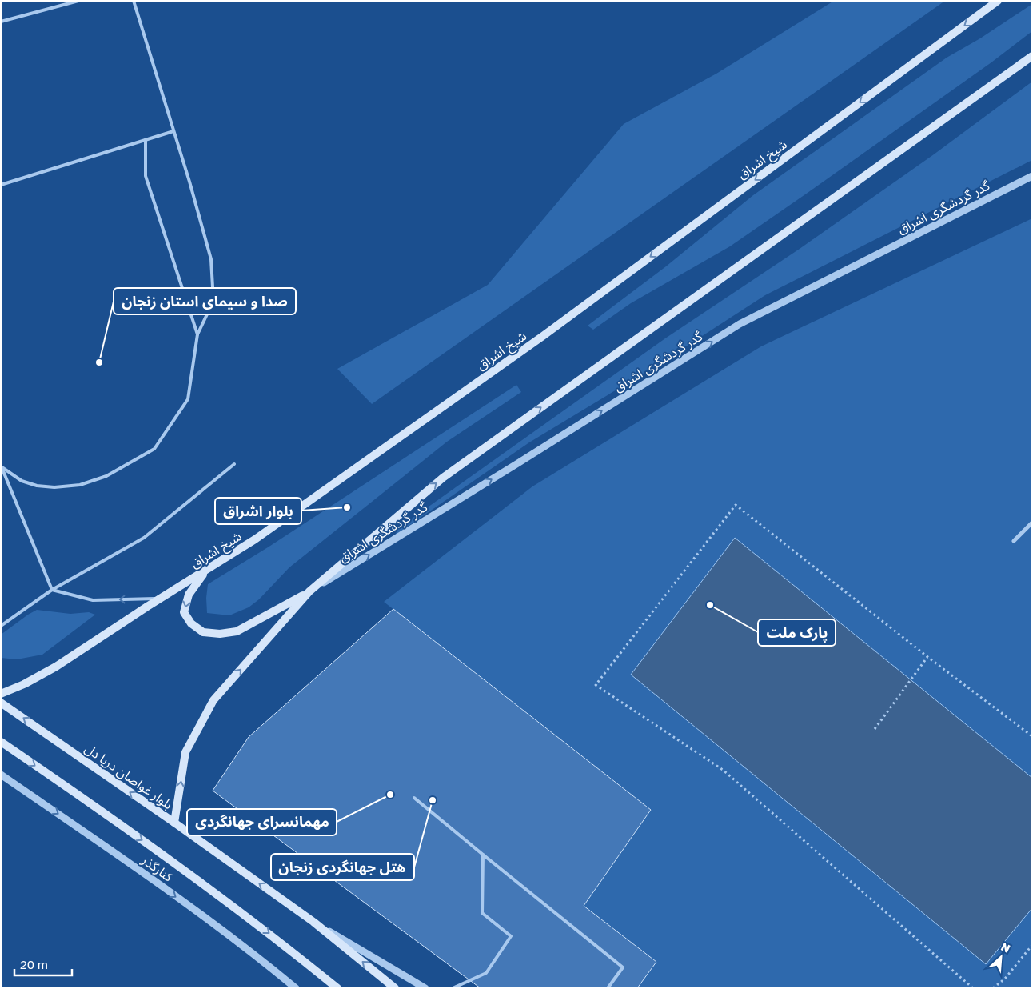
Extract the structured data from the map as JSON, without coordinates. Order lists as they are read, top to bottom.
{
  "streets": {
    "main road": ["شیخ اشراق", "بلوار غواصان دریا دل"],
    "street": ["گدر گردشگری اشراق", "کنارگذر"]
  },
  "one_way": ["گدر گردشگری اشراق", "کنارگذر"],
  "places": [
    "صدا و سیمای استان زنجان",
    "بلوار اشراق",
    "پارک ملت",
    "مهمانسرای جهانگردی",
    "هتل جهانگردی زنجان"
  ],
  "scale_bar": "20 m",
  "north": "top right"
}
